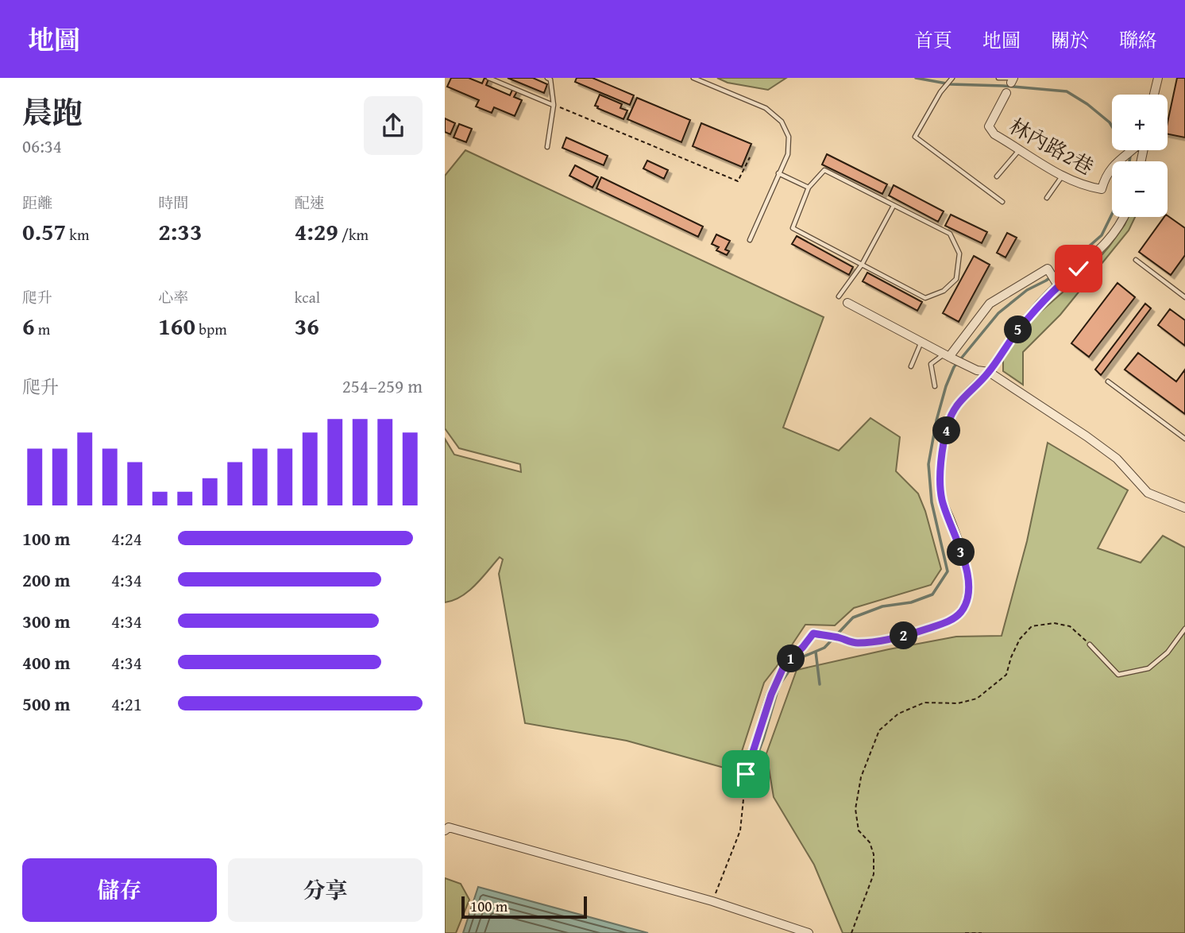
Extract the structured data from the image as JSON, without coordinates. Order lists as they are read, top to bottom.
{
  "streets": {
    "street": ["林內路2巷"]
  },
  "scale_bar": "100 m",
  "page": {
    "header": "地圖",
    "nav": [
      "首頁",
      "地圖",
      "關於",
      "聯絡"
    ],
    "heading": ["晨跑", "06:34"],
    "map_buttons": ["+", "−"],
    "stats": [
      ["距離", "0.57 km"],
      ["時間", "2:33"],
      ["配速", "4:29 /km"],
      ["爬升", "6 m"],
      ["心率", "160 bpm"],
      ["kcal", "36"]
    ],
    "pins": [
      "5",
      "4",
      "3",
      "2",
      "1"
    ],
    "chart": ["爬升", "254–259 m"],
    "list": [
      {
        "name": "100 m",
        "note": "4:24"
      },
      {
        "name": "200 m",
        "note": "4:34"
      },
      {
        "name": "300 m",
        "note": "4:34"
      },
      {
        "name": "400 m",
        "note": "4:34"
      },
      {
        "name": "500 m",
        "note": "4:21"
      }
    ],
    "buttons": ["儲存", "分享"],
    "scale": "100 m"
  }
}
